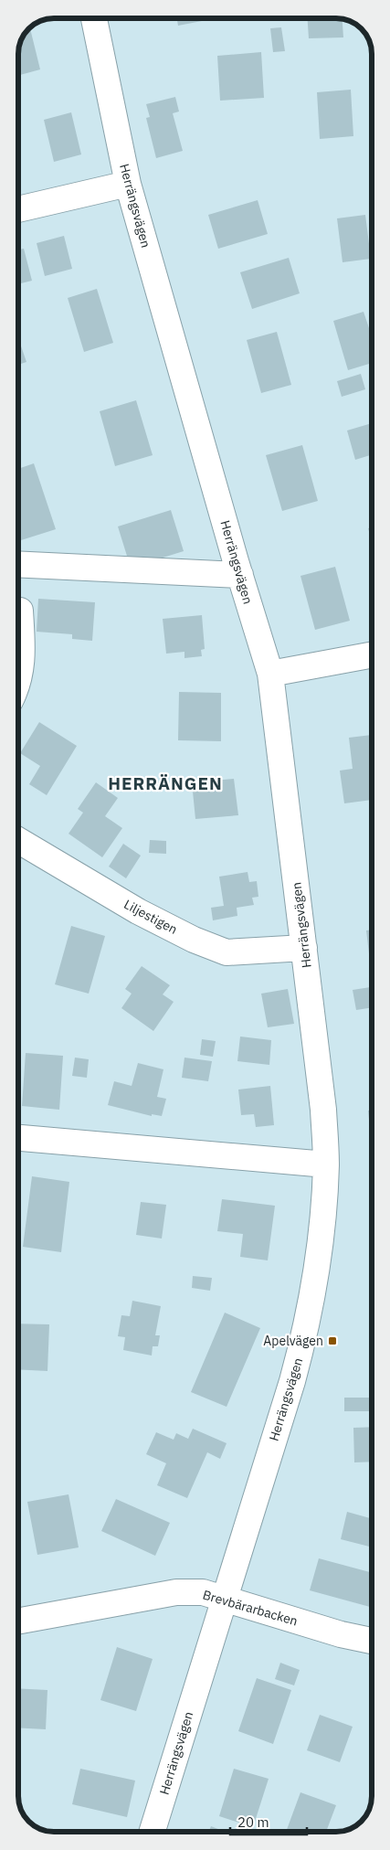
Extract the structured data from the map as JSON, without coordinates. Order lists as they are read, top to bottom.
{
  "streets": {
    "street": ["Herrängsvägen", "Liljestigen", "Brevbärarbacken"]
  },
  "crossings": [
    ["Herrängsvägen", "Liljestigen"],
    ["Herrängsvägen", "Brevbärarbacken"]
  ],
  "districts": ["HERRÄNGEN"],
  "places": {
    "transit": ["Apelvägen"]
  },
  "scale_bar": "20 m"
}
